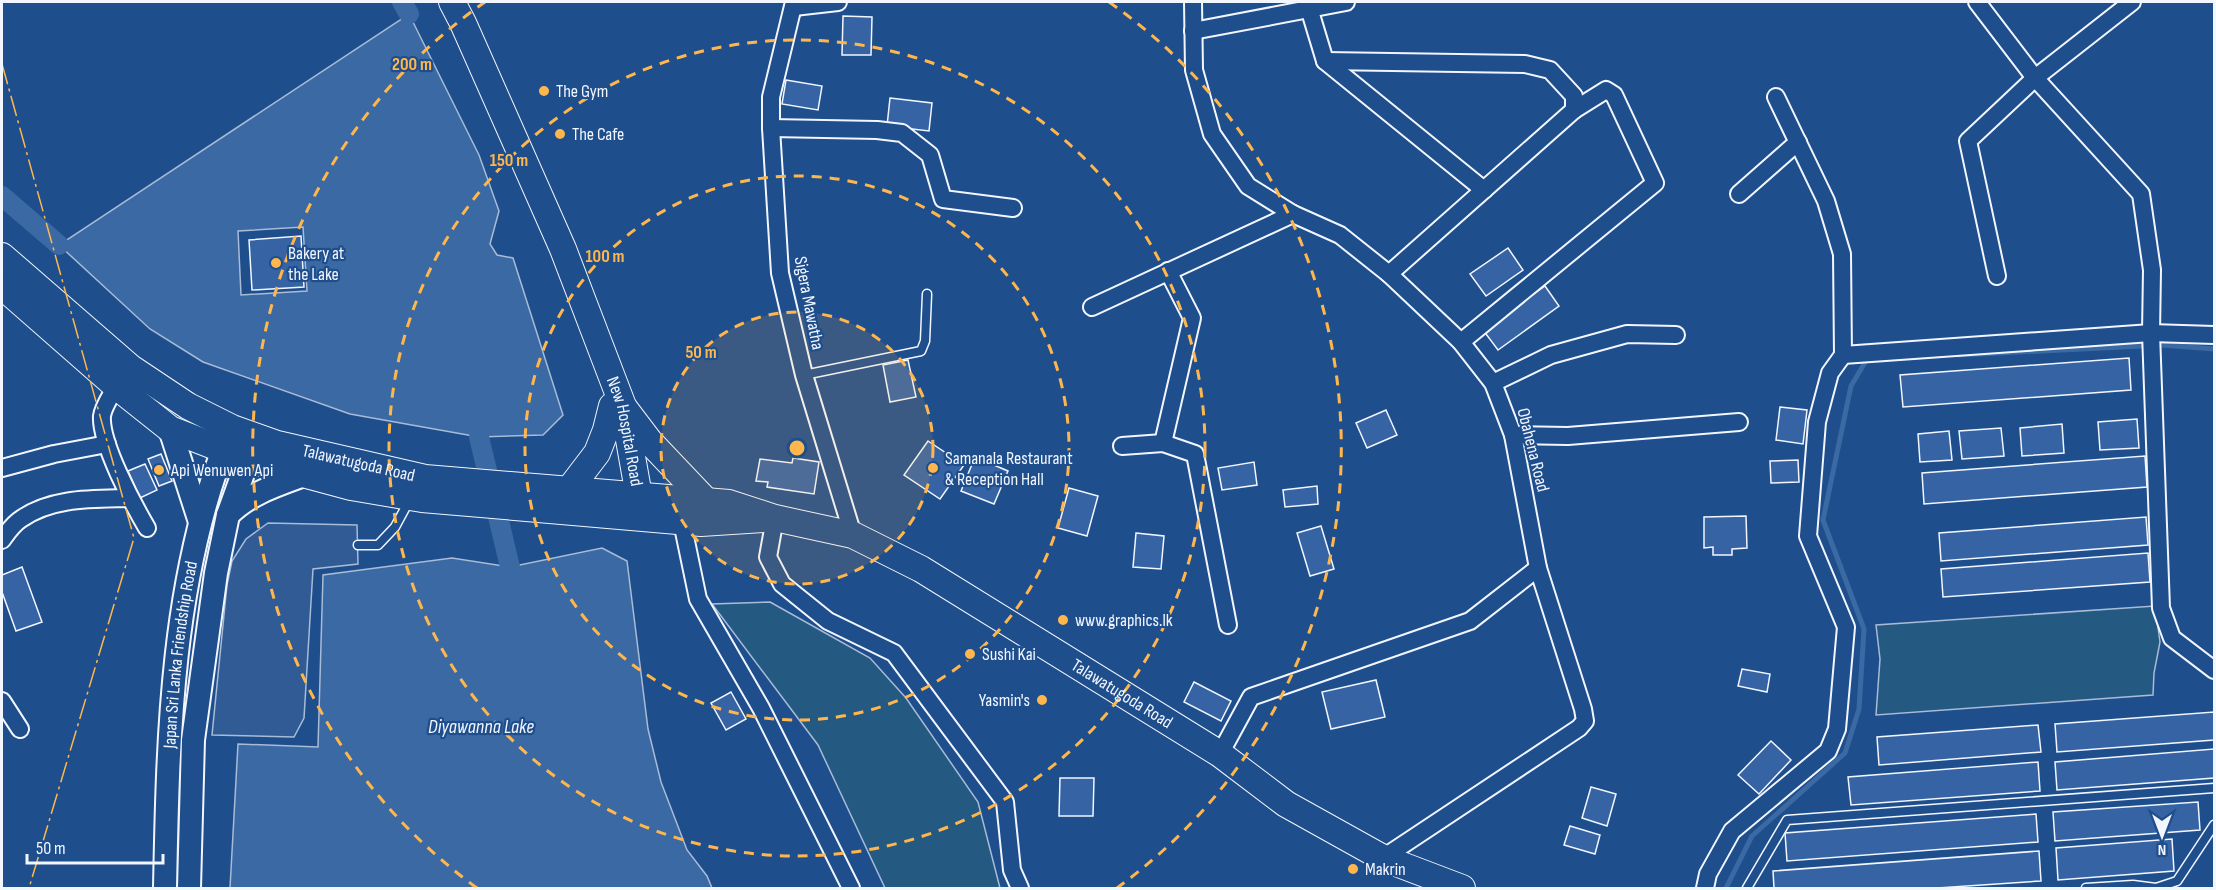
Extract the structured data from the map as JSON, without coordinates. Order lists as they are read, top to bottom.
{
  "streets": {
    "main road": ["New Hospital Road", "Talawatugoda Road", "Japan Sri Lanka Friendship Road"],
    "street": ["Sigera Mawatha", "Obahena Road"]
  },
  "crossings": [
    ["Sigera Mawatha", "Talawatugoda Road"],
    ["New Hospital Road", "Talawatugoda Road"],
    ["Obahena Road", "Talawatugoda Road"],
    ["Talawatugoda Road", "Japan Sri Lanka Friendship Road"]
  ],
  "water": ["Diyawanna Lake"],
  "places": [
    "The Gym",
    "The Cafe",
    "Bakery at the Lake",
    "Samanala Restaurant & Reception Hall",
    "Api Wenuwen Api",
    "www.graphics.lk",
    "Sushi Kai",
    "Yasmin's",
    "Makrin"
  ],
  "scale_bar": "50 m",
  "north": "bottom",
  "rings": [
    "200 m",
    "150 m",
    "100 m",
    "50 m"
  ]
}
